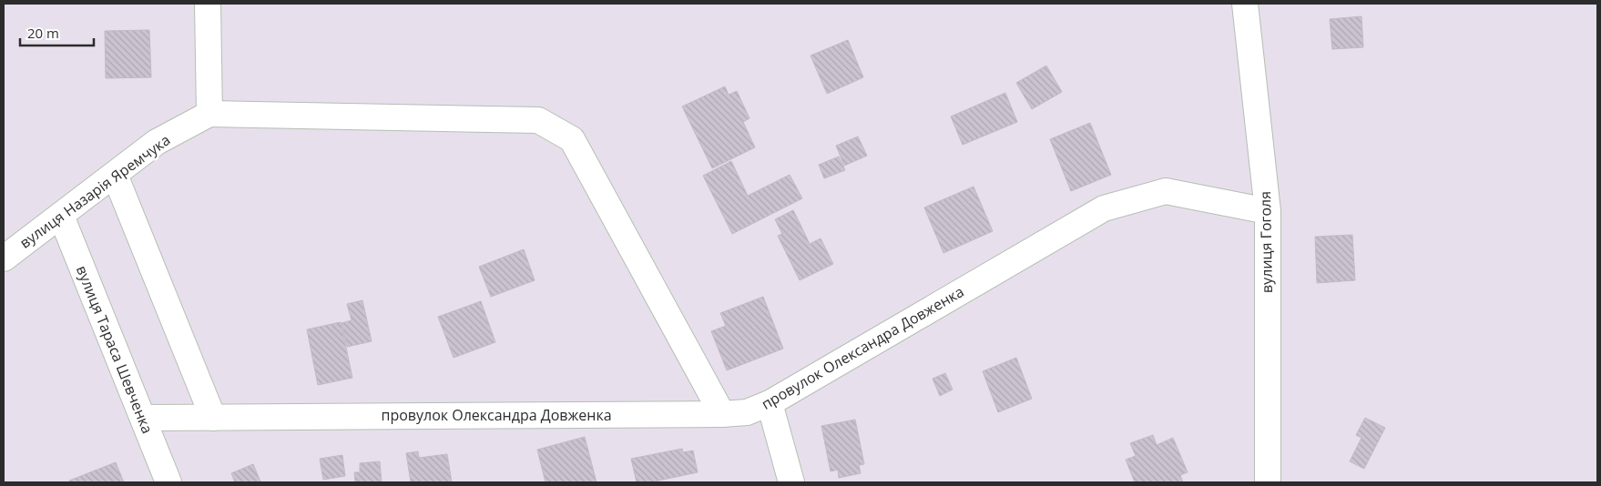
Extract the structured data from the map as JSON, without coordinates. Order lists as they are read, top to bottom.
{
  "streets": {
    "street": [
      "вулиця Назарія Яремчука",
      "вулиця Гоголя",
      "провулок Олександра Довженка",
      "вулиця Тараса Шевченка"
    ]
  },
  "crossings": [
    ["вулиця Назарія Яремчука", "вулиця Тараса Шевченка"],
    ["вулиця Гоголя", "провулок Олександра Довженка"],
    ["провулок Олександра Довженка", "вулиця Тараса Шевченка"]
  ],
  "scale_bar": "20 m"
}
